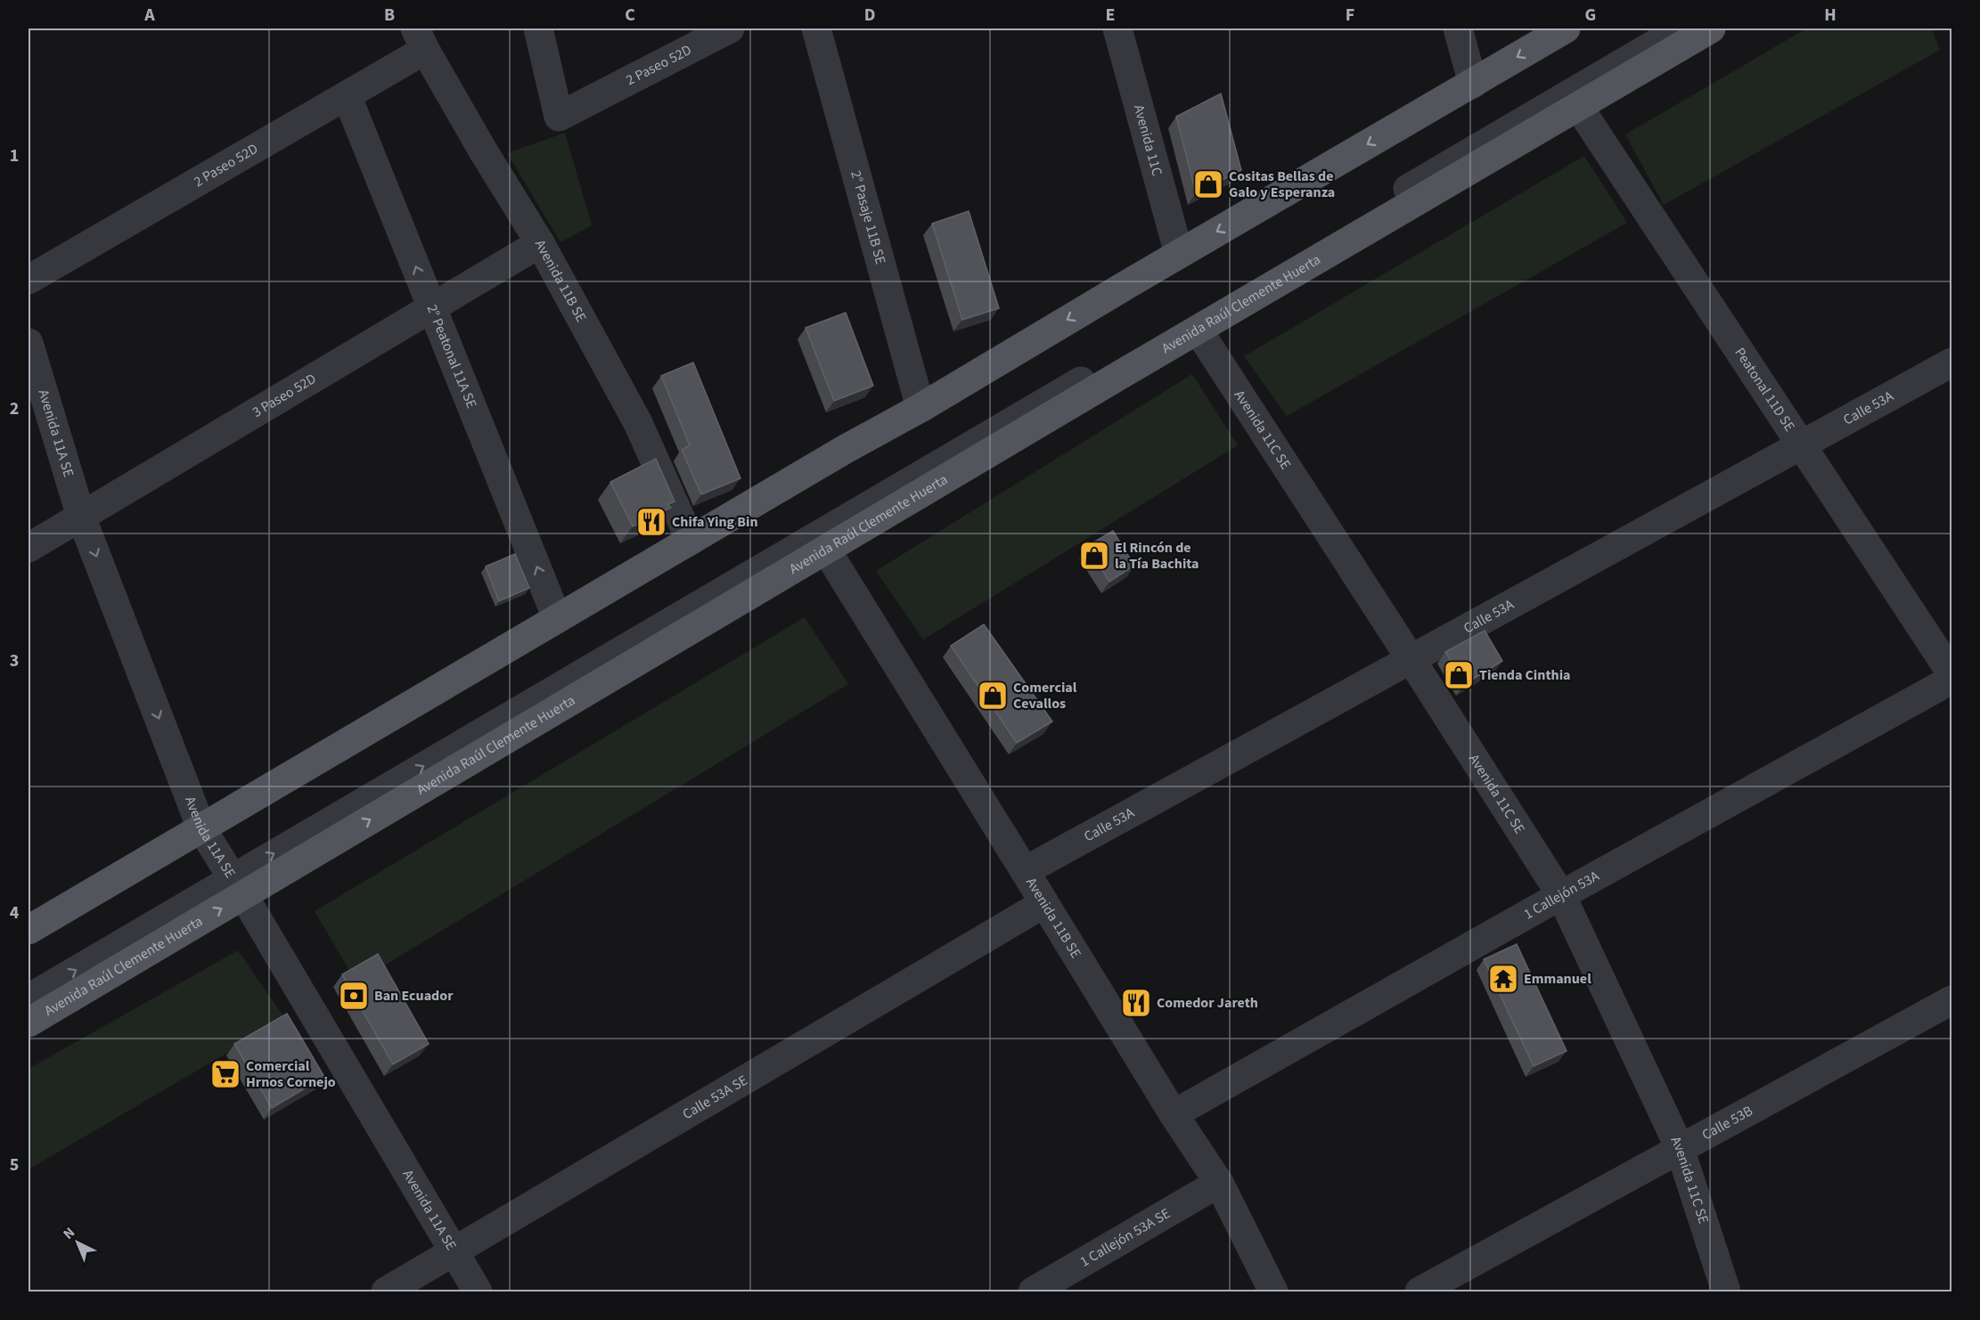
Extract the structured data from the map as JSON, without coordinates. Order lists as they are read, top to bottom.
{
  "streets": {
    "main road": ["Avenida Raúl Clemente Huerta"],
    "street": [
      "2 Paseo 52D",
      "Avenida 11C",
      "2° Pasaje 11B SE",
      "Avenida 11B SE",
      "2° Peatonal 11A SE",
      "Peatonal 11D SE",
      "3 Paseo 52D",
      "Calle 53A",
      "Avenida 11C SE",
      "Avenida 11A SE",
      "1 Callejón 53A",
      "Calle 53A SE",
      "Calle 53B",
      "1 Callejón 53A SE"
    ]
  },
  "crossings": [
    ["2 Paseo 52D", "Avenida 11B SE"],
    ["2 Paseo 52D", "2° Peatonal 11A SE"],
    ["Avenida 11B SE", "Avenida Raúl Clemente Huerta"],
    ["Avenida 11B SE", "3 Paseo 52D"],
    ["Avenida 11B SE", "Calle 53A"],
    ["Avenida 11B SE", "1 Callejón 53A"],
    ["Avenida 11B SE", "Calle 53A SE"],
    ["Avenida 11B SE", "1 Callejón 53A SE"],
    ["Avenida Raúl Clemente Huerta", "Peatonal 11D SE"],
    ["Avenida Raúl Clemente Huerta", "Avenida 11C SE"],
    ["Avenida Raúl Clemente Huerta", "Avenida 11A SE"],
    ["2° Peatonal 11A SE", "3 Paseo 52D"],
    ["Peatonal 11D SE", "Calle 53A"],
    ["3 Paseo 52D", "Avenida 11A SE"],
    ["Calle 53A", "Avenida 11C SE"],
    ["Avenida 11C SE", "1 Callejón 53A"],
    ["Avenida 11C SE", "Calle 53B"],
    ["Avenida 11A SE", "Calle 53A SE"]
  ],
  "one_way": ["2° Peatonal 11A SE"],
  "places": {
    "shop": [
      "Cositas Bellas de Galo y Esperanza",
      "El Rincón de la Tía Bachita",
      "Tienda Cinthia",
      "Comercial Cevallos"
    ],
    "restaurant": ["Chifa Ying Bin", "Comedor Jareth"],
    "temple": ["Emmanuel"],
    "bank": ["Ban Ecuador"],
    "supermarket": ["Comercial Hrnos Cornejo"]
  },
  "north": "top left",
  "grid": {
    "columns": [
      "A",
      "B",
      "C",
      "D",
      "E",
      "F",
      "G",
      "H"
    ],
    "rows": [
      "1",
      "2",
      "3",
      "4",
      "5"
    ]
  }
}
